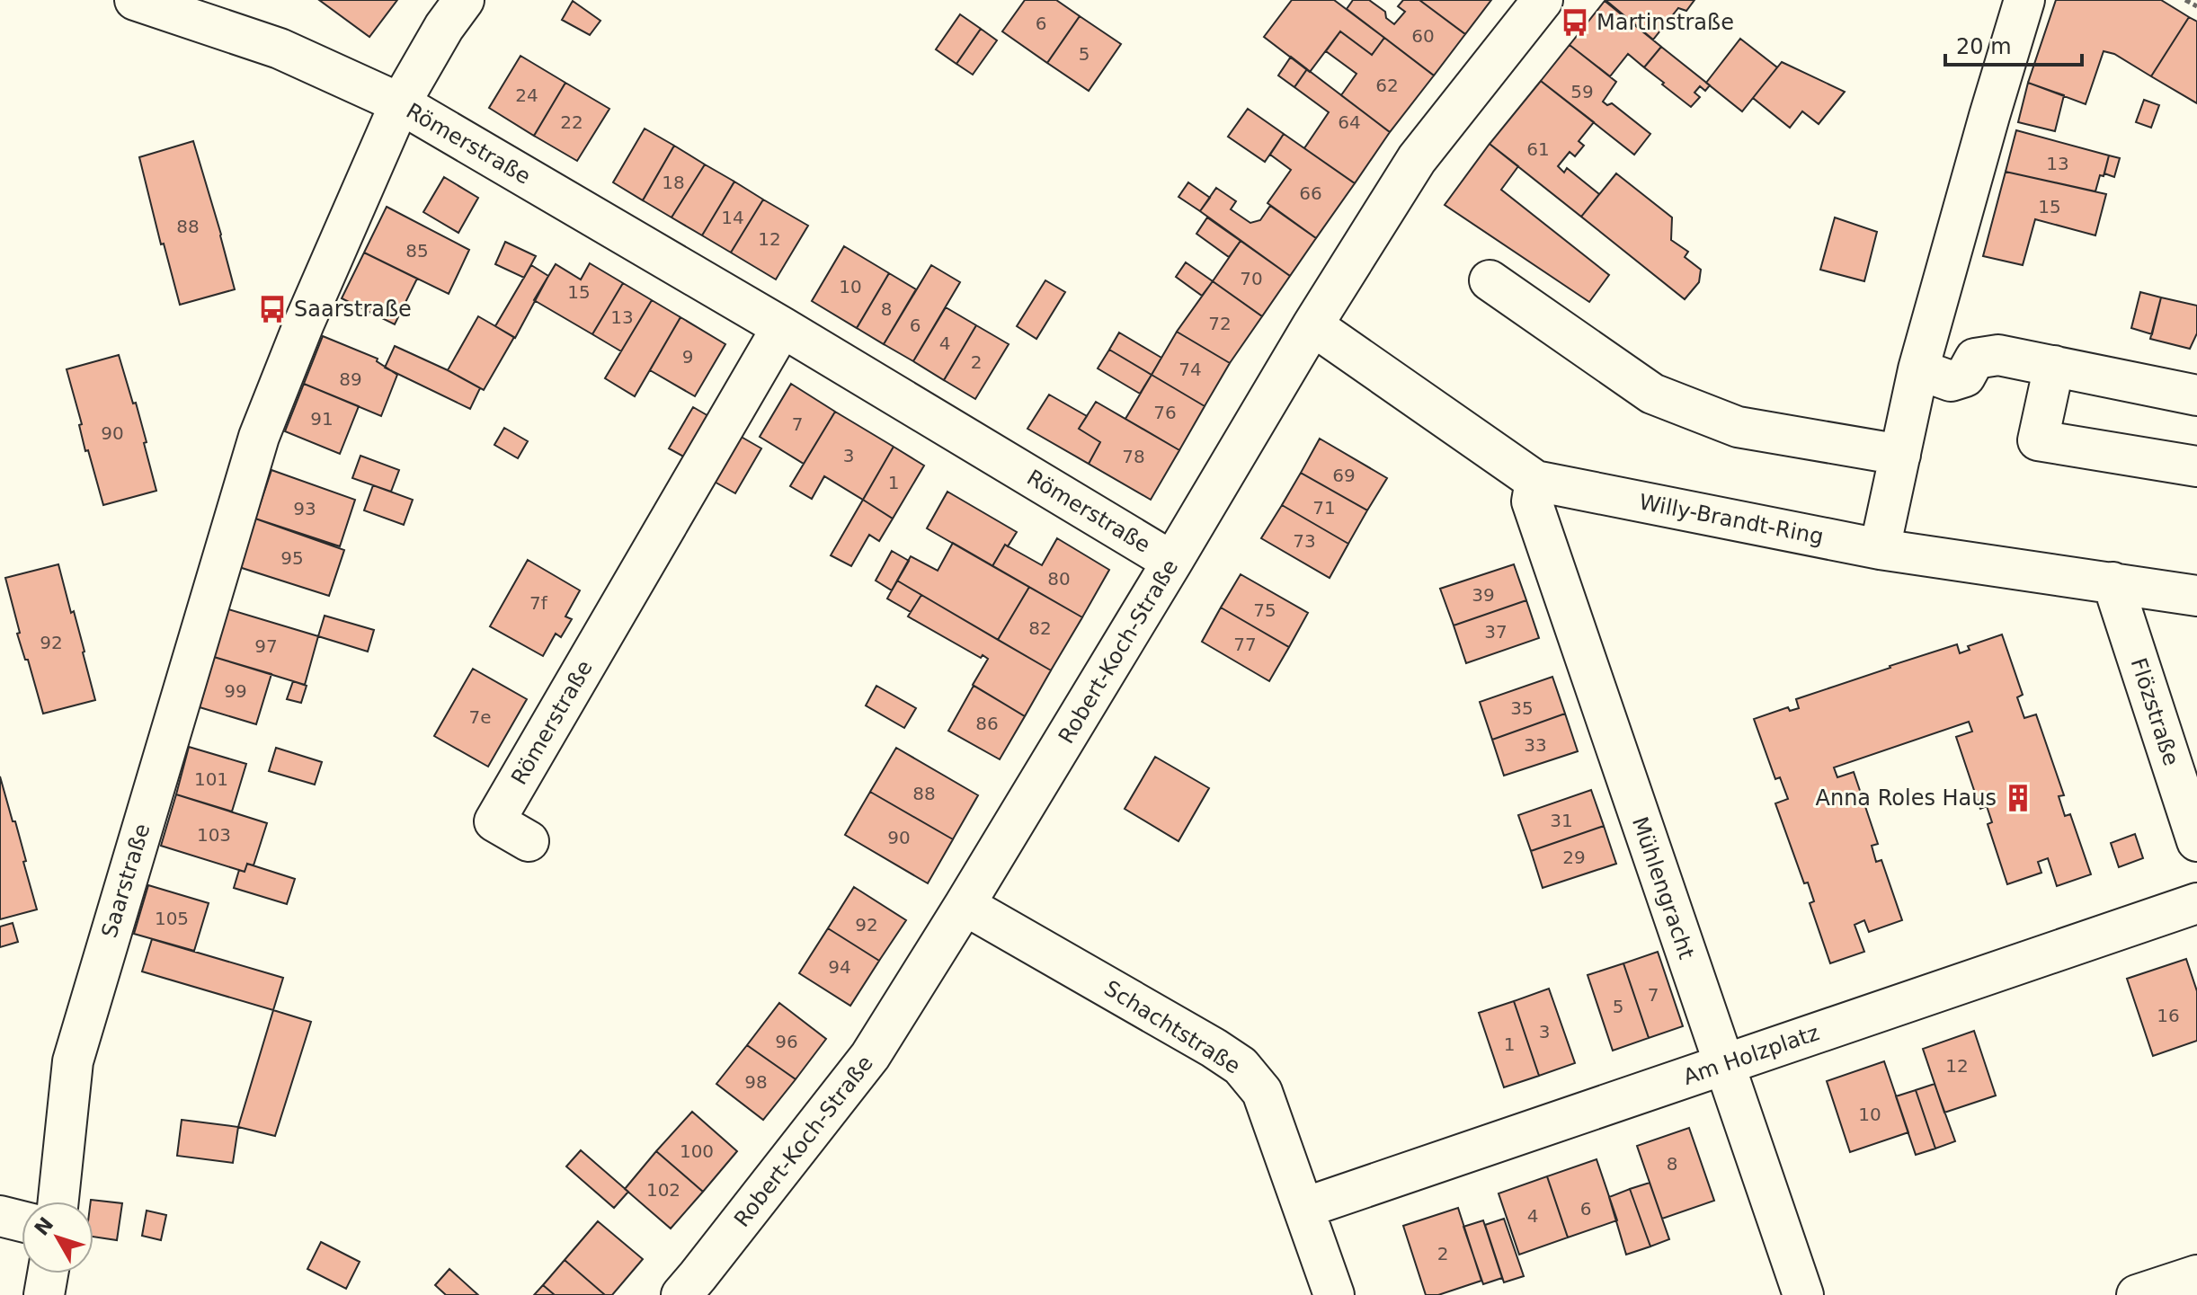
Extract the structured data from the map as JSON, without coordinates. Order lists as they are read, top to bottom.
{
  "streets": {
    "street": [
      "Römerstraße",
      "Willy-Brandt-Ring",
      "Robert-Koch-Straße",
      "Flözstraße",
      "Saarstraße",
      "Mühlengracht",
      "Schachtstraße",
      "Am Holzplatz"
    ]
  },
  "crossings": [
    ["Römerstraße", "Robert-Koch-Straße"],
    ["Römerstraße", "Saarstraße"],
    ["Willy-Brandt-Ring", "Robert-Koch-Straße"],
    ["Willy-Brandt-Ring", "Flözstraße"],
    ["Willy-Brandt-Ring", "Mühlengracht"],
    ["Robert-Koch-Straße", "Schachtstraße"],
    ["Mühlengracht", "Am Holzplatz"],
    ["Schachtstraße", "Am Holzplatz"]
  ],
  "places": {
    "bus stop": ["Martinstraße", "Saarstraße"],
    "building": ["Anna Roles Haus"]
  },
  "house_numbers": [
    "6",
    "60",
    "5",
    "62",
    "59",
    "24",
    "22",
    "64",
    "61",
    "13",
    "18",
    "66",
    "15",
    "14",
    "88",
    "12",
    "85",
    "70",
    "10",
    "15",
    "8",
    "13",
    "72",
    "6",
    "4",
    "9",
    "2",
    "74",
    "89",
    "76",
    "91",
    "7",
    "90",
    "3",
    "78",
    "69",
    "1",
    "71",
    "93",
    "73",
    "95",
    "80",
    "39",
    "7f",
    "75",
    "82",
    "37",
    "92",
    "77",
    "97",
    "99",
    "35",
    "7e",
    "86",
    "33",
    "101",
    "88",
    "31",
    "103",
    "90",
    "29",
    "105",
    "92",
    "94",
    "7",
    "5",
    "16",
    "3",
    "96",
    "1",
    "12",
    "98",
    "10",
    "100",
    "8",
    "102",
    "6",
    "4",
    "2"
  ],
  "scale_bar": "20 m",
  "north": "top left"
}
